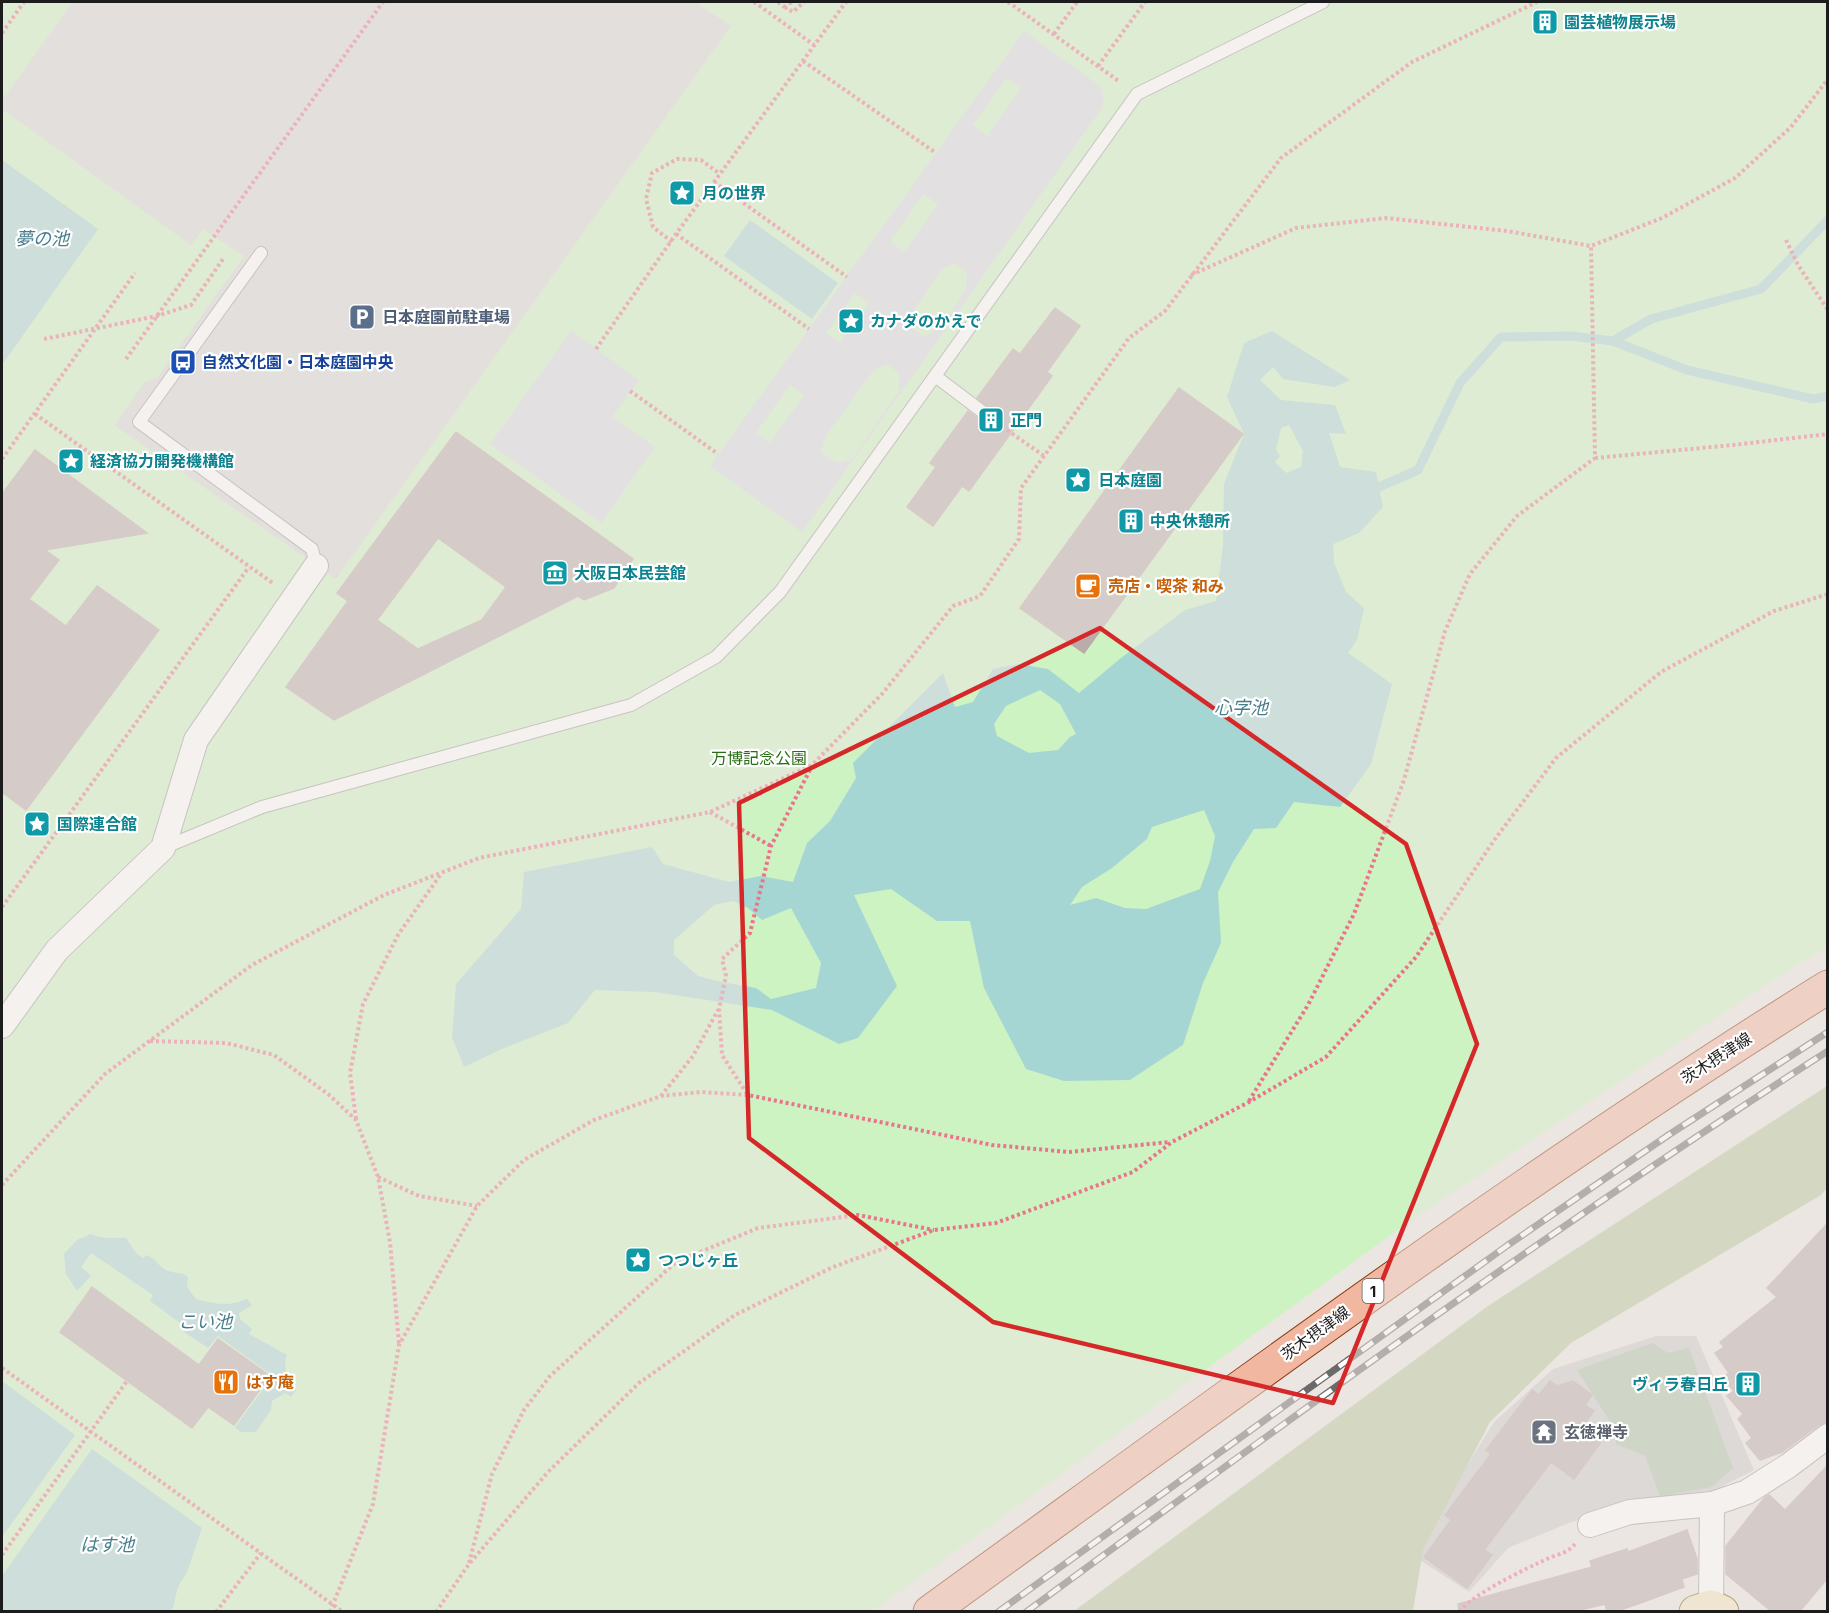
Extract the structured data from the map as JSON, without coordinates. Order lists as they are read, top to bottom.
{
  "streets": {
    "main road": ["茨木摂津線", "1"]
  },
  "water": [
    "夢の池",
    "心字池",
    "こい池",
    "はす池"
  ],
  "parks": ["万博記念公園"],
  "places": {
    "building": [
      "園芸植物展示場",
      "正門",
      "中央休憩所",
      "ヴィラ春日丘"
    ],
    "place": [
      "月の世界",
      "カナダのかえで",
      "経済協力開発機構館",
      "日本庭園",
      "国際連合館",
      "つつじヶ丘"
    ],
    "parking": ["日本庭園前駐車場"],
    "bus stop": ["自然文化園・日本庭園中央"],
    "museum": ["大阪日本民芸館"],
    "cafe": ["売店・喫茶 和み"],
    "restaurant": ["はす庵"],
    "temple": ["玄徳禅寺"]
  }
}
